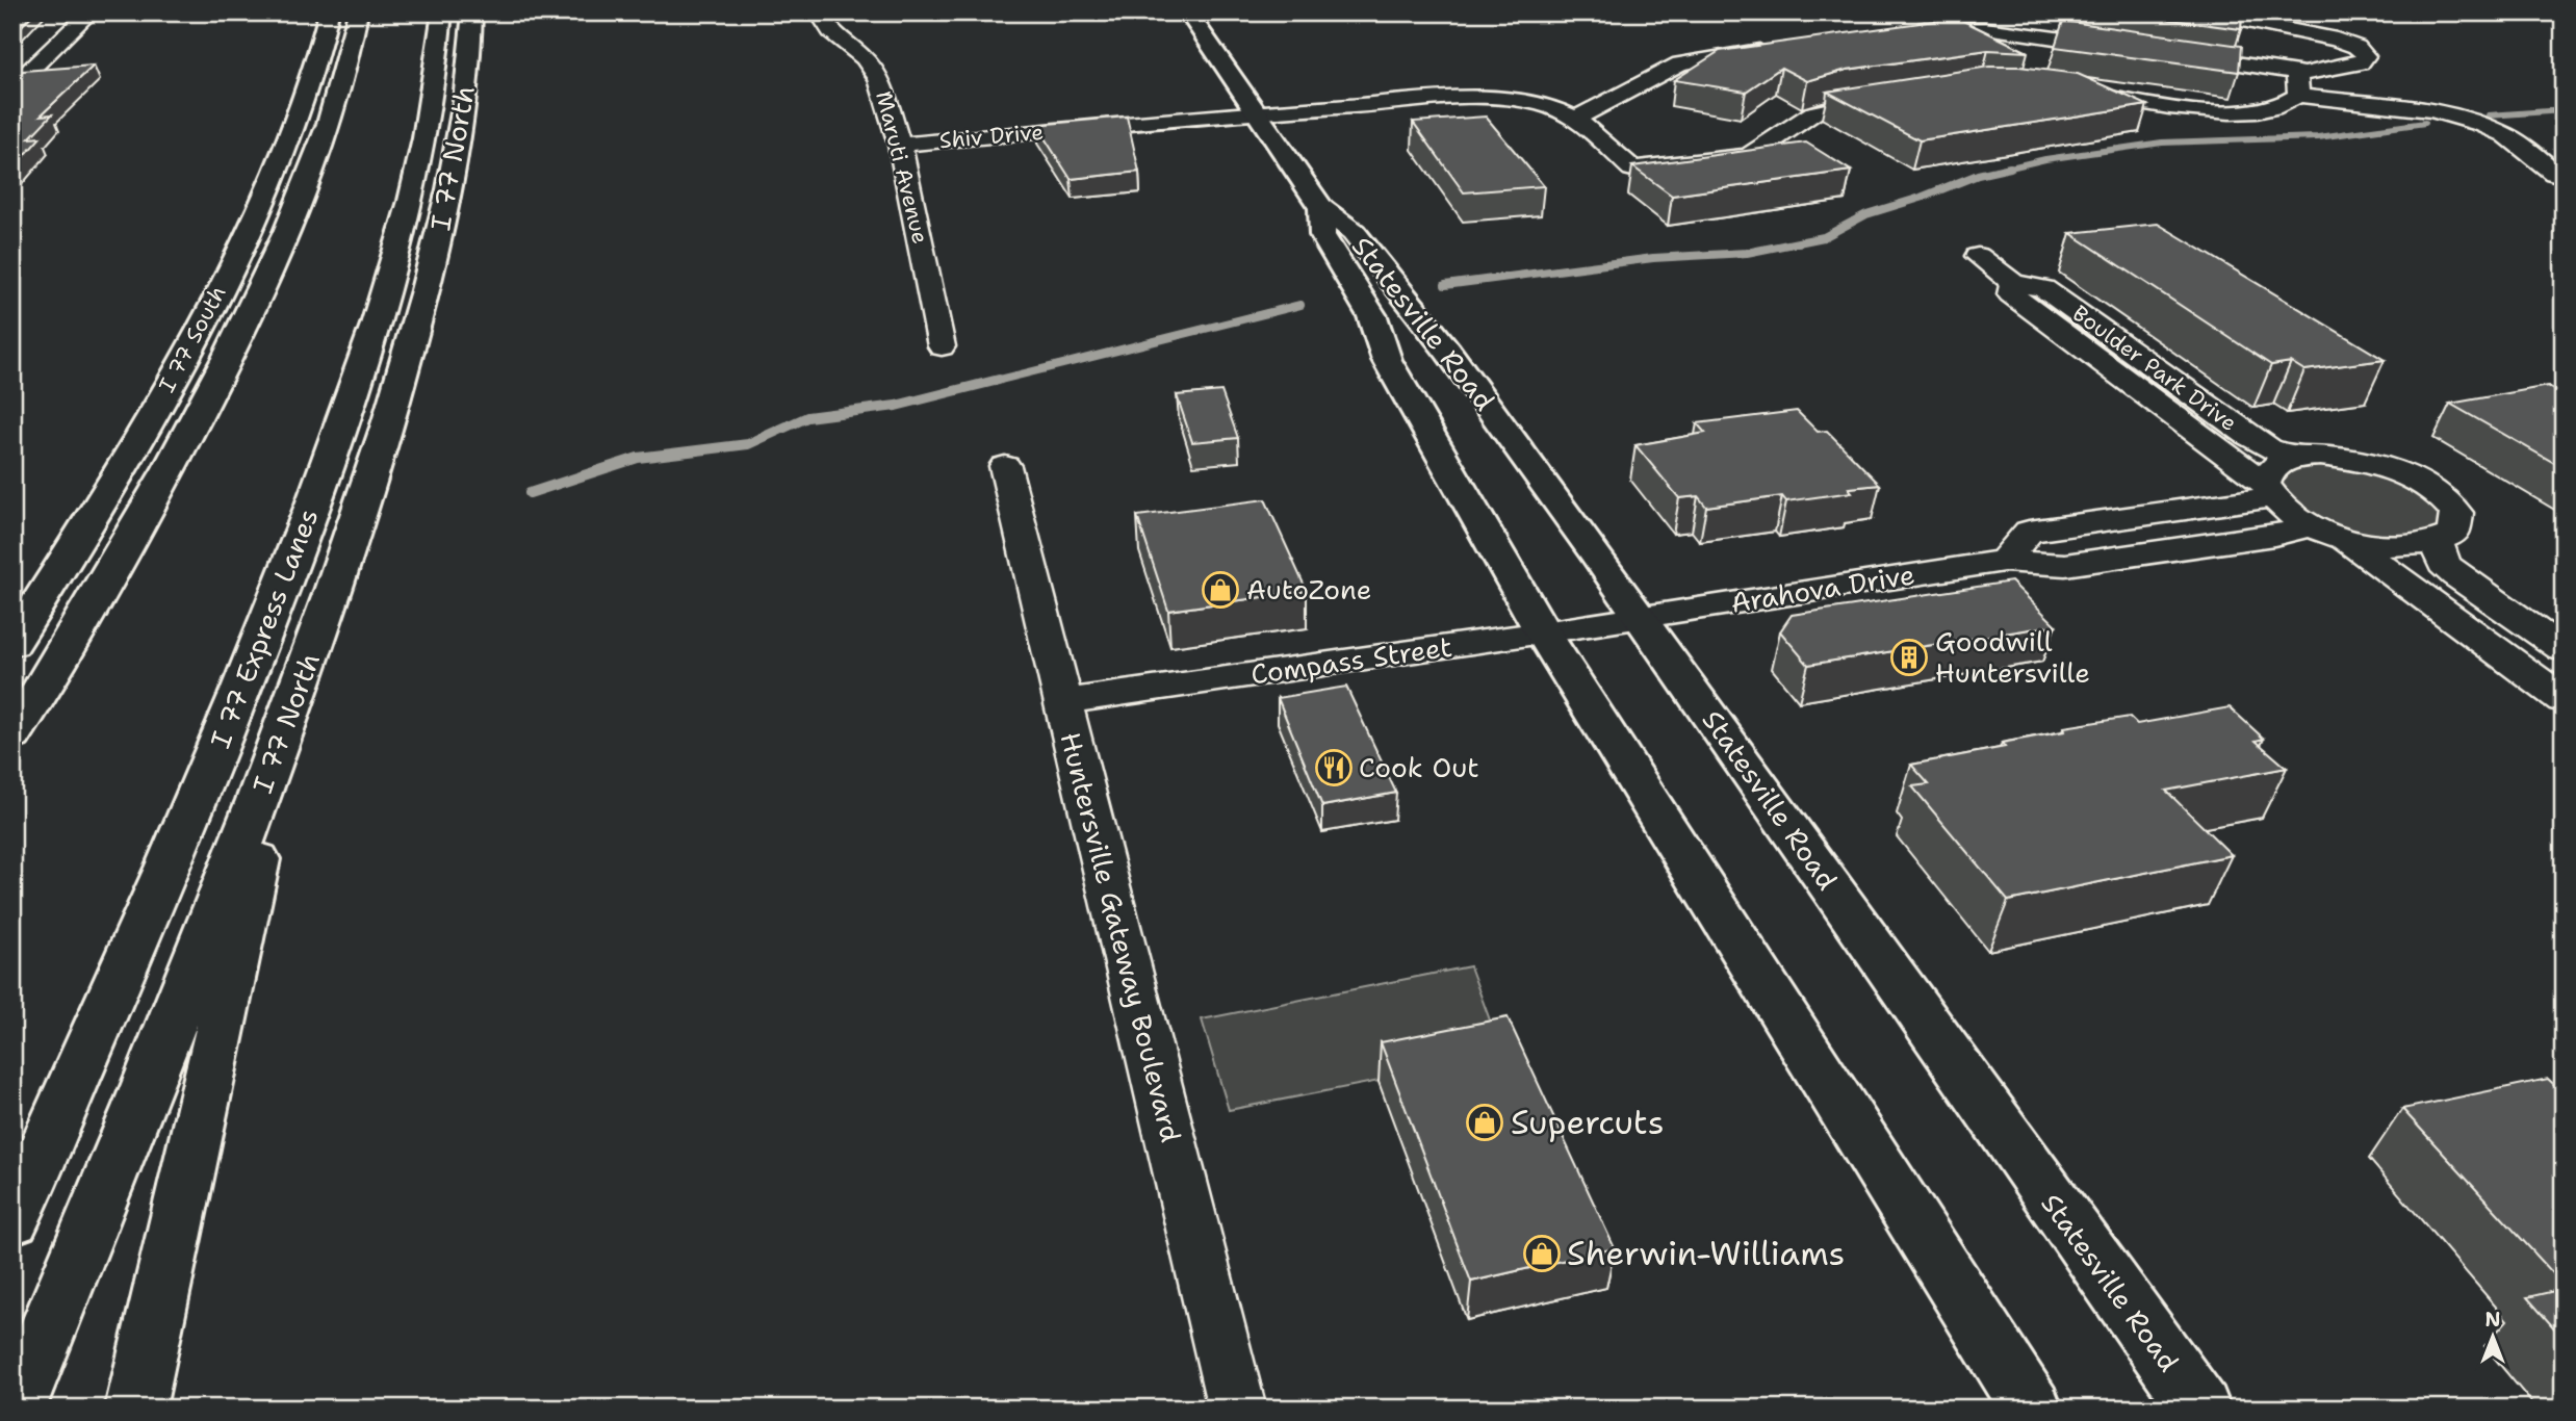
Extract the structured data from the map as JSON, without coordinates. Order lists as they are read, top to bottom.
{
  "streets": {
    "main road": [
      "I 77 North",
      "Statesville Road",
      "I 77 South",
      "I 77 Express Lanes"
    ],
    "street": [
      "Shiv Drive",
      "Maruti Avenue",
      "Boulder Park Drive",
      "Arahova Drive",
      "Compass Street",
      "Huntersville Gateway Boulevard"
    ]
  },
  "crossings": [
    ["Shiv Drive", "Maruti Avenue"],
    ["Shiv Drive", "Statesville Road"],
    ["Statesville Road", "Arahova Drive"],
    ["Statesville Road", "Compass Street"],
    ["Arahova Drive", "Compass Street"],
    ["Compass Street", "Huntersville Gateway Boulevard"]
  ],
  "places": {
    "shop": ["AutoZone", "Supercuts", "Sherwin-Williams"],
    "building": ["Goodwill Huntersville"],
    "restaurant": ["Cook Out"]
  },
  "north": "top"
}
